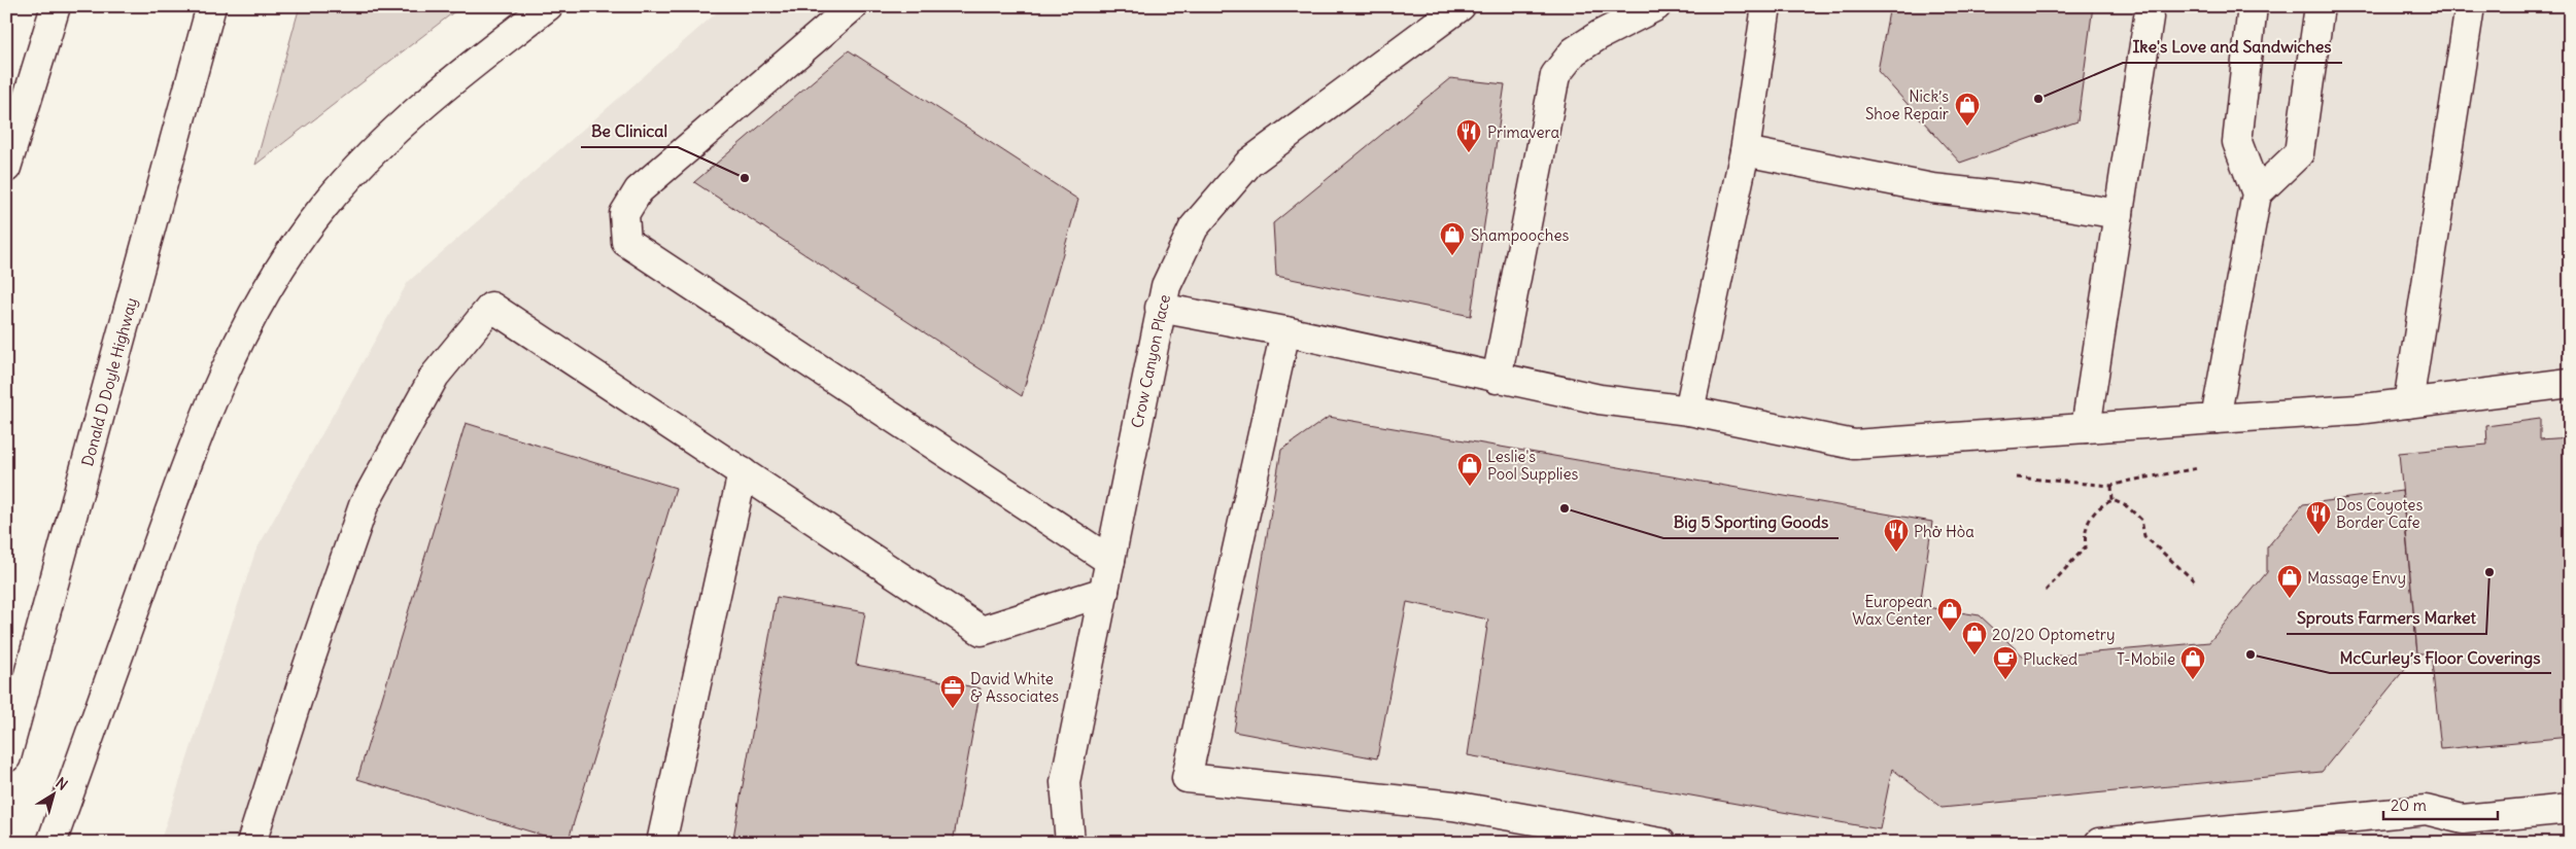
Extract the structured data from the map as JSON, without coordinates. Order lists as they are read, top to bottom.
{
  "streets": {
    "main road": ["Crow Canyon Place", "Donald D Doyle Highway"]
  },
  "places": {
    "other": [
      "Ike's Love and Sandwiches",
      "Be Clinical",
      "Big 5 Sporting Goods",
      "Sprouts Farmers Market",
      "McCurley’s Floor Coverings"
    ],
    "shop": [
      "Nick’s Shoe Repair",
      "Shampooches",
      "Leslie's Pool Supplies",
      "Massage Envy",
      "European Wax Center",
      "20/20 Optometry",
      "T-Mobile"
    ],
    "restaurant": ["Primavera", "Dos Coyotes Border Cafe", "Phở Hòa"],
    "cafe": ["Plucked"],
    "office": ["David White & Associates"]
  },
  "scale_bar": "20 m",
  "north": "top right"
}
